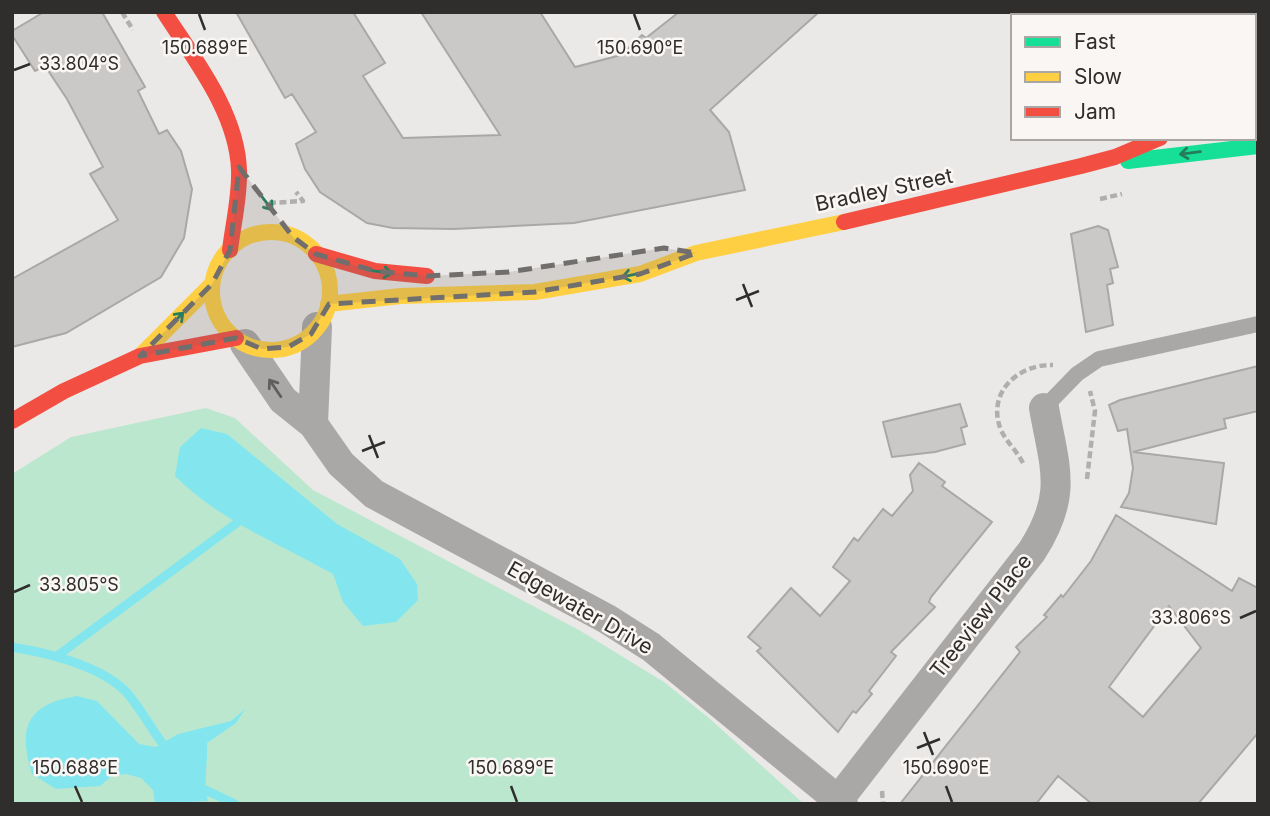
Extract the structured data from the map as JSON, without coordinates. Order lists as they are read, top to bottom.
{
  "streets": {
    "main road": ["Bradley Street"],
    "street": ["Edgewater Drive", "Treeview Place"]
  },
  "crossings": [
    ["Bradley Street", "Edgewater Drive"],
    ["Edgewater Drive", "Treeview Place"]
  ],
  "legend": ["Fast", "Slow", "Jam"],
  "coordinates": [
    "150.689°E",
    "150.690°E",
    "33.804°S",
    "33.805°S",
    "33.806°S",
    "150.688°E"
  ]
}
